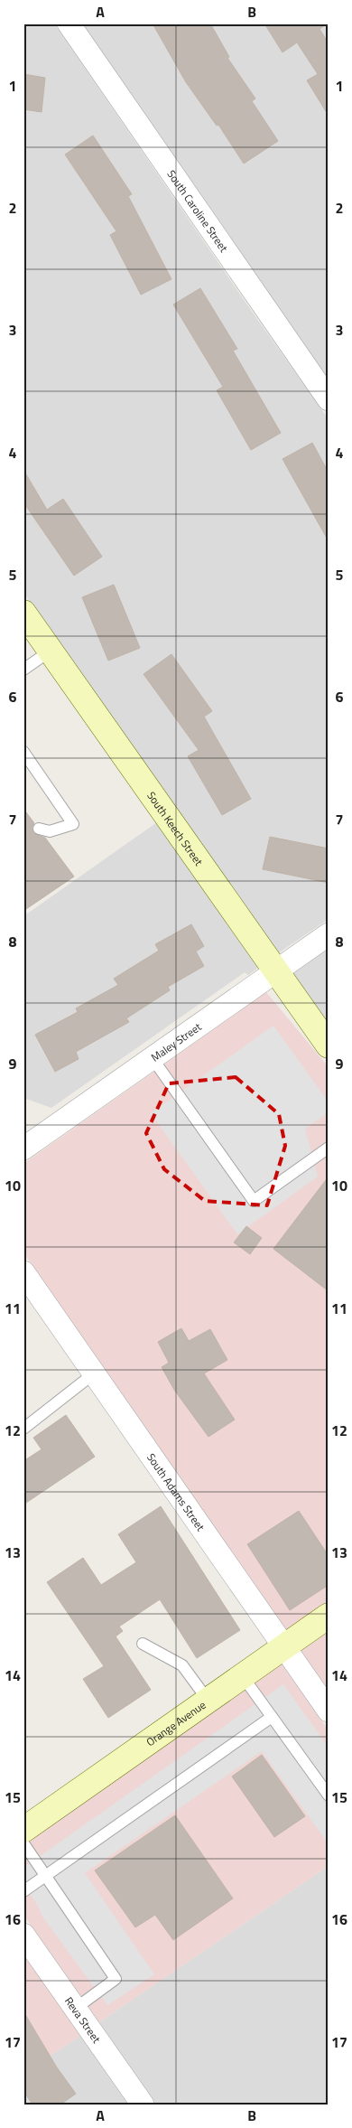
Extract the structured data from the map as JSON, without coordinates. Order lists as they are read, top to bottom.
{
  "streets": {
    "street": [
      "South Caroline Street",
      "South Keech Street",
      "Maley Street",
      "South Adams Street",
      "Orange Avenue",
      "Reva Street"
    ]
  },
  "crossings": [
    ["South Keech Street", "Maley Street"],
    ["South Adams Street", "Orange Avenue"]
  ],
  "grid": {
    "columns": ["A", "B"],
    "rows": [
      "1",
      "2",
      "3",
      "4",
      "5",
      "6",
      "7",
      "8",
      "9",
      "10",
      "11",
      "12",
      "13",
      "14",
      "15",
      "16",
      "17"
    ]
  }
}
